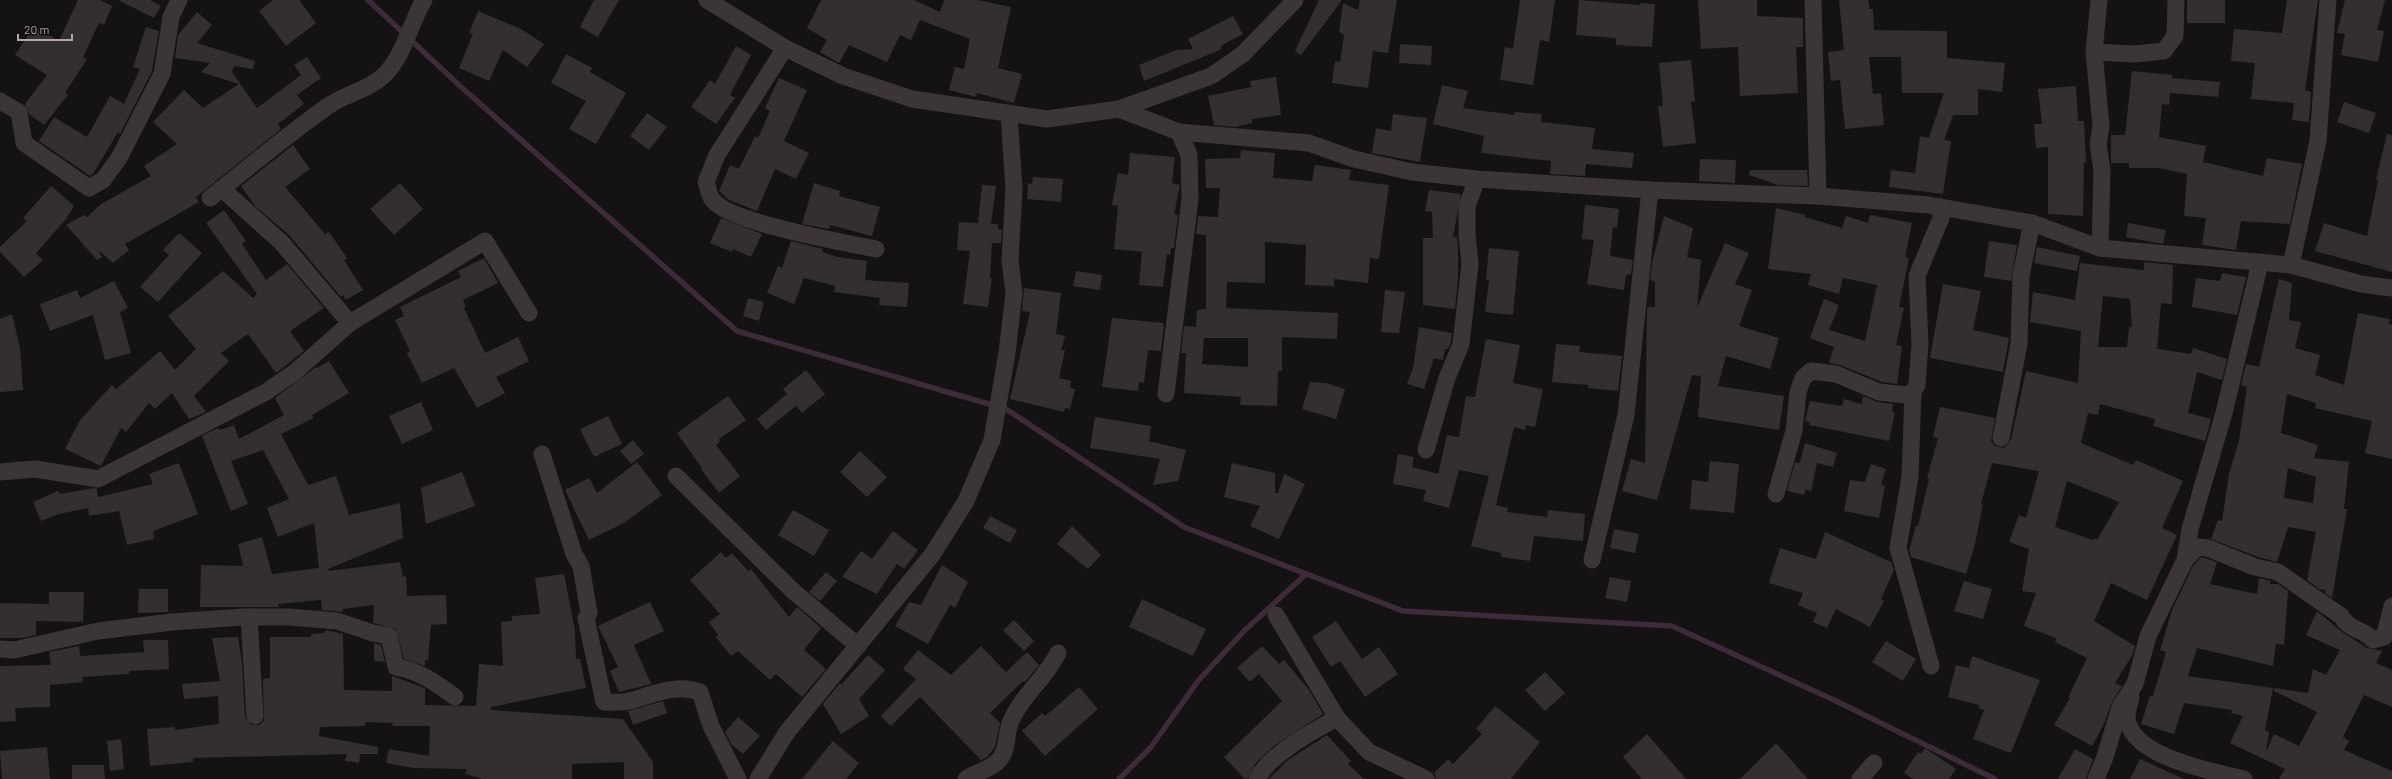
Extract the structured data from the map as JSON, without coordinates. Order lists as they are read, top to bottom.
{
  "scale_bar": "20 m"
}
